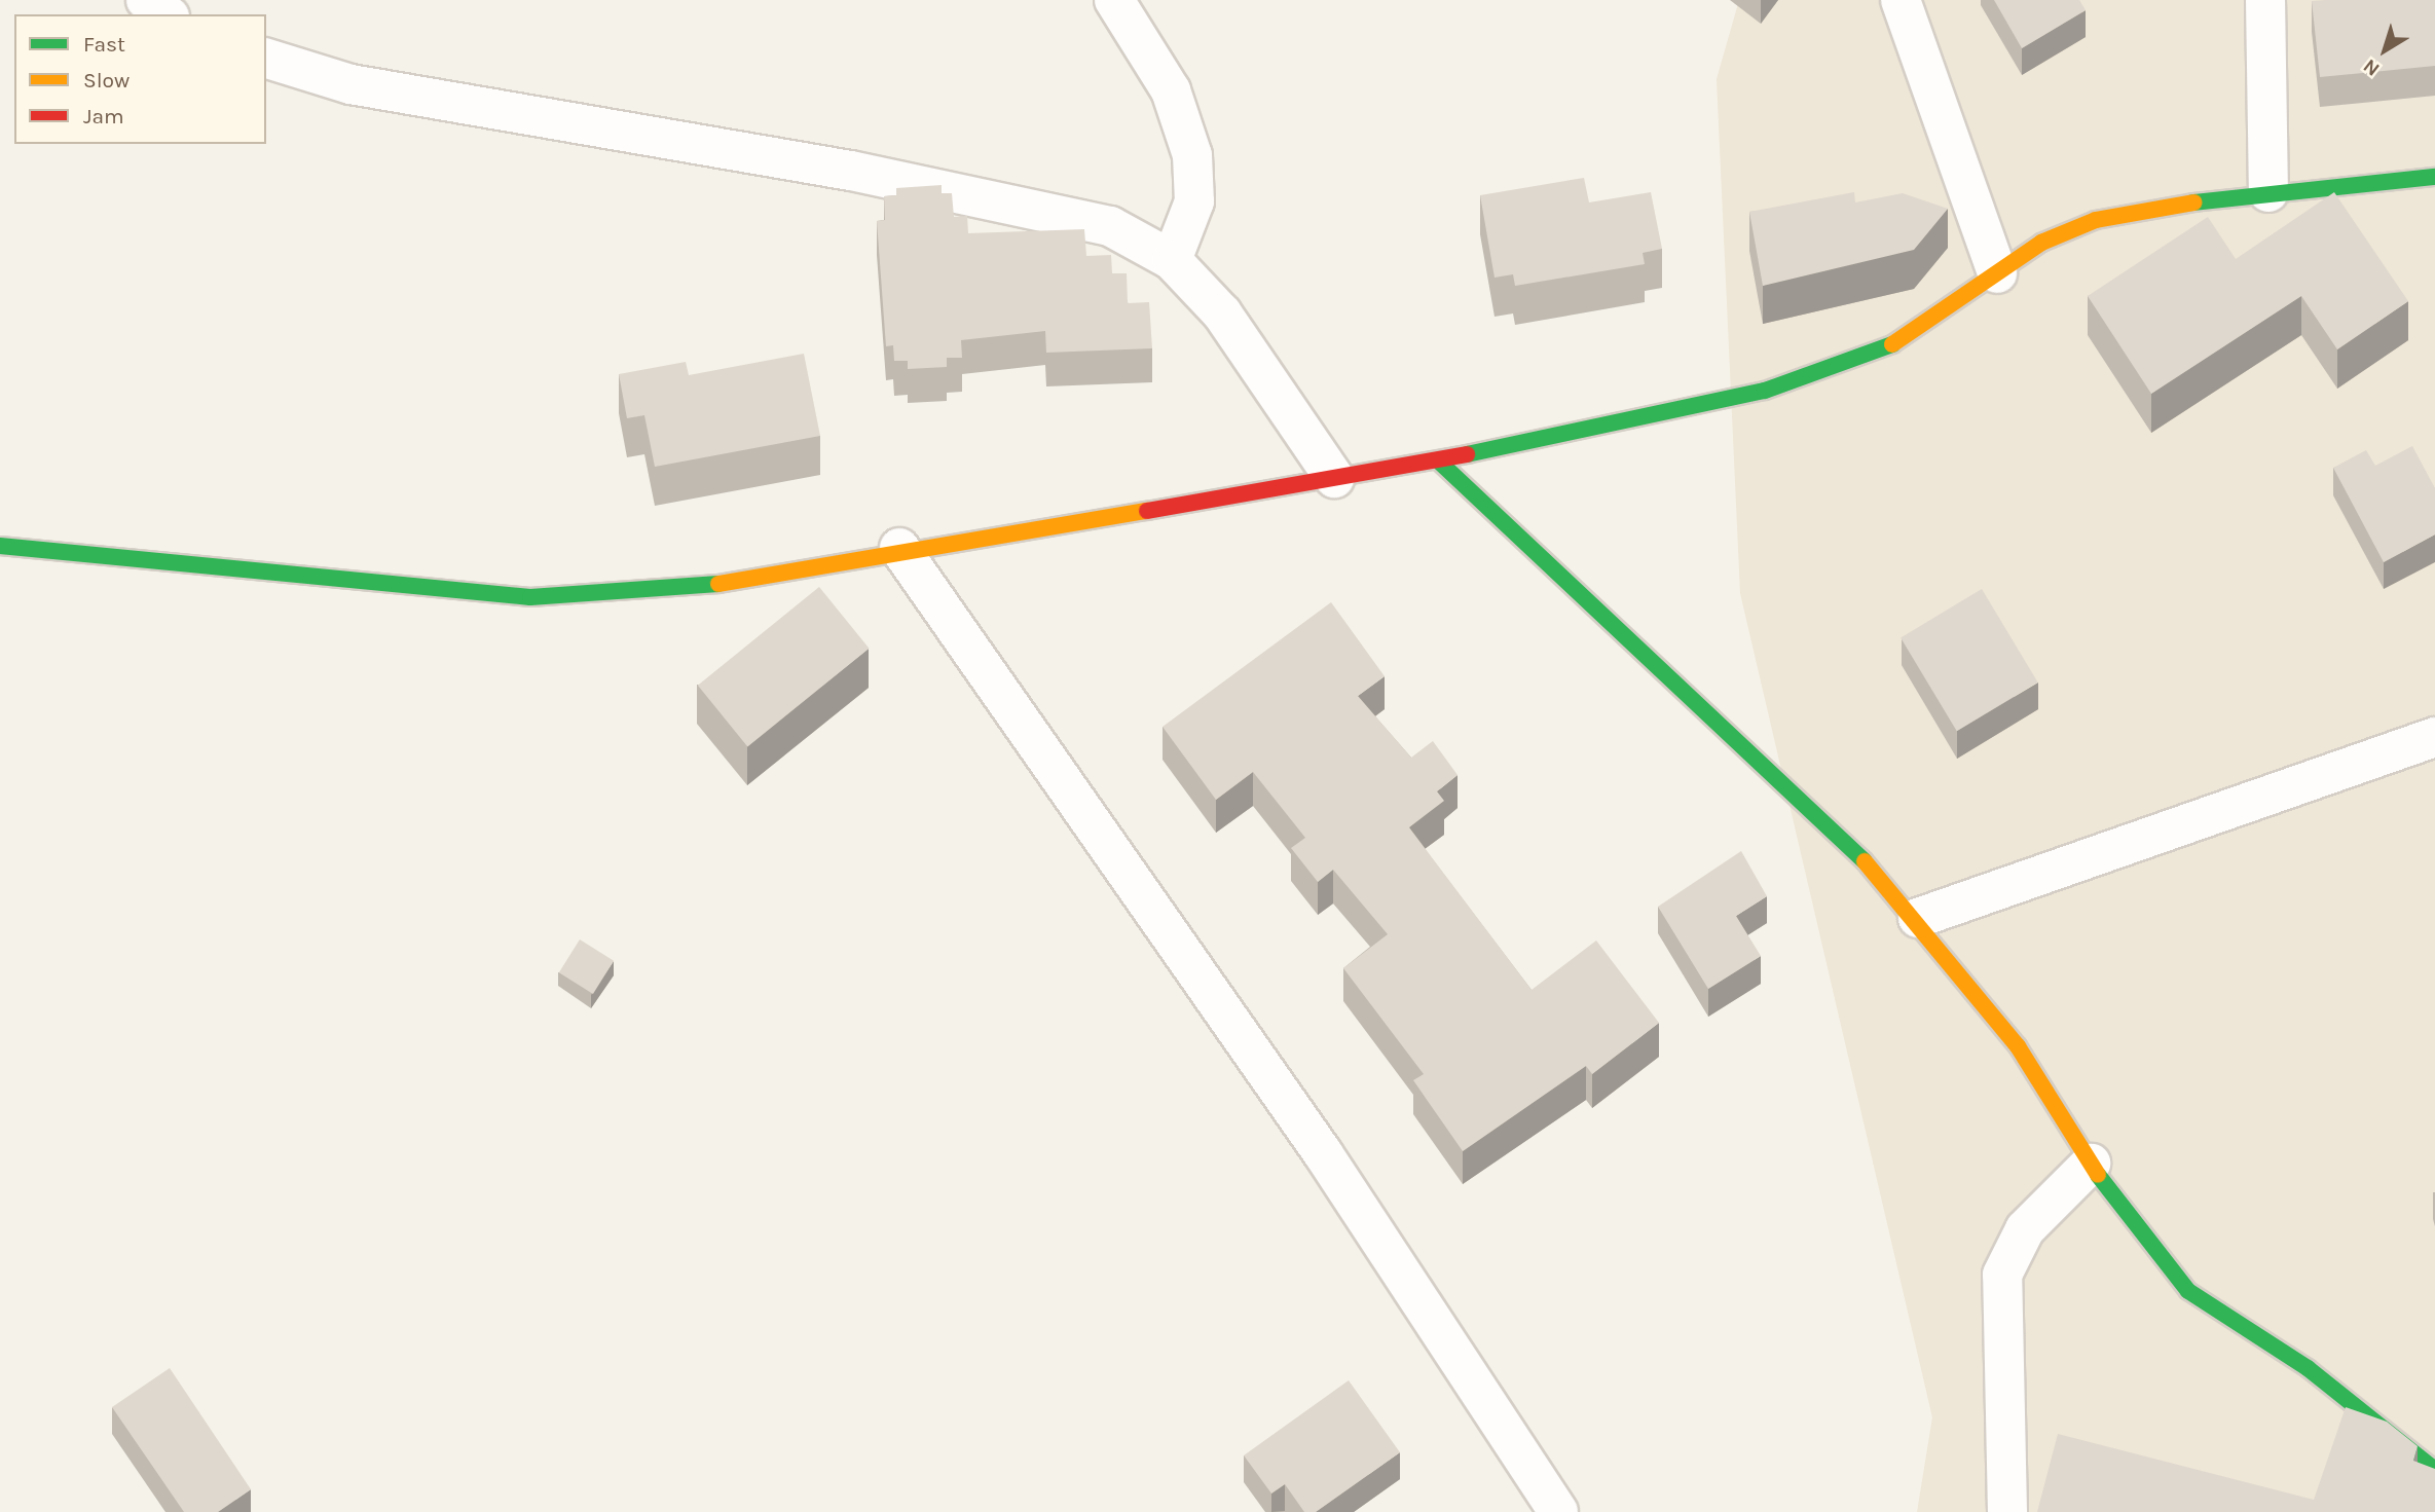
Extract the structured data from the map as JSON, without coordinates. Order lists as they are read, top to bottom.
{
  "legend": ["Fast", "Slow", "Jam"],
  "north": "bottom left"
}
